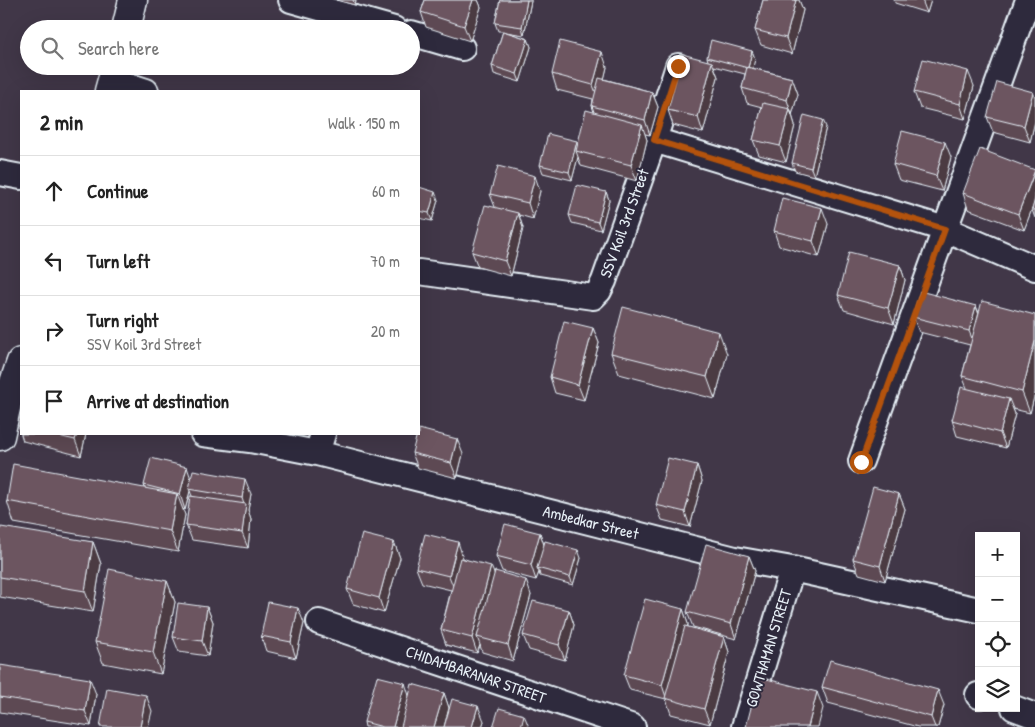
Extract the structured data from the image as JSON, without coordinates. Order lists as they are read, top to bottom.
{
  "streets": {
    "street": [
      "SSV Koil 3rd Street",
      "Ambedkar Street",
      "GOWTHAMAN STREET",
      "CHIDAMBARANAR STREET"
    ]
  },
  "crossings": [
    ["Ambedkar Street", "GOWTHAMAN STREET"]
  ],
  "page": {
    "search": "Search here",
    "heading": ["2 min", "Walk · 150 m"],
    "list": [
      ["Continue", "60 m"],
      ["Turn left", "70 m"],
      ["Turn right", "SSV Koil 3rd Street", "20 m"],
      "Arrive at destination"
    ],
    "map_buttons": ["+", "−"]
  }
}
